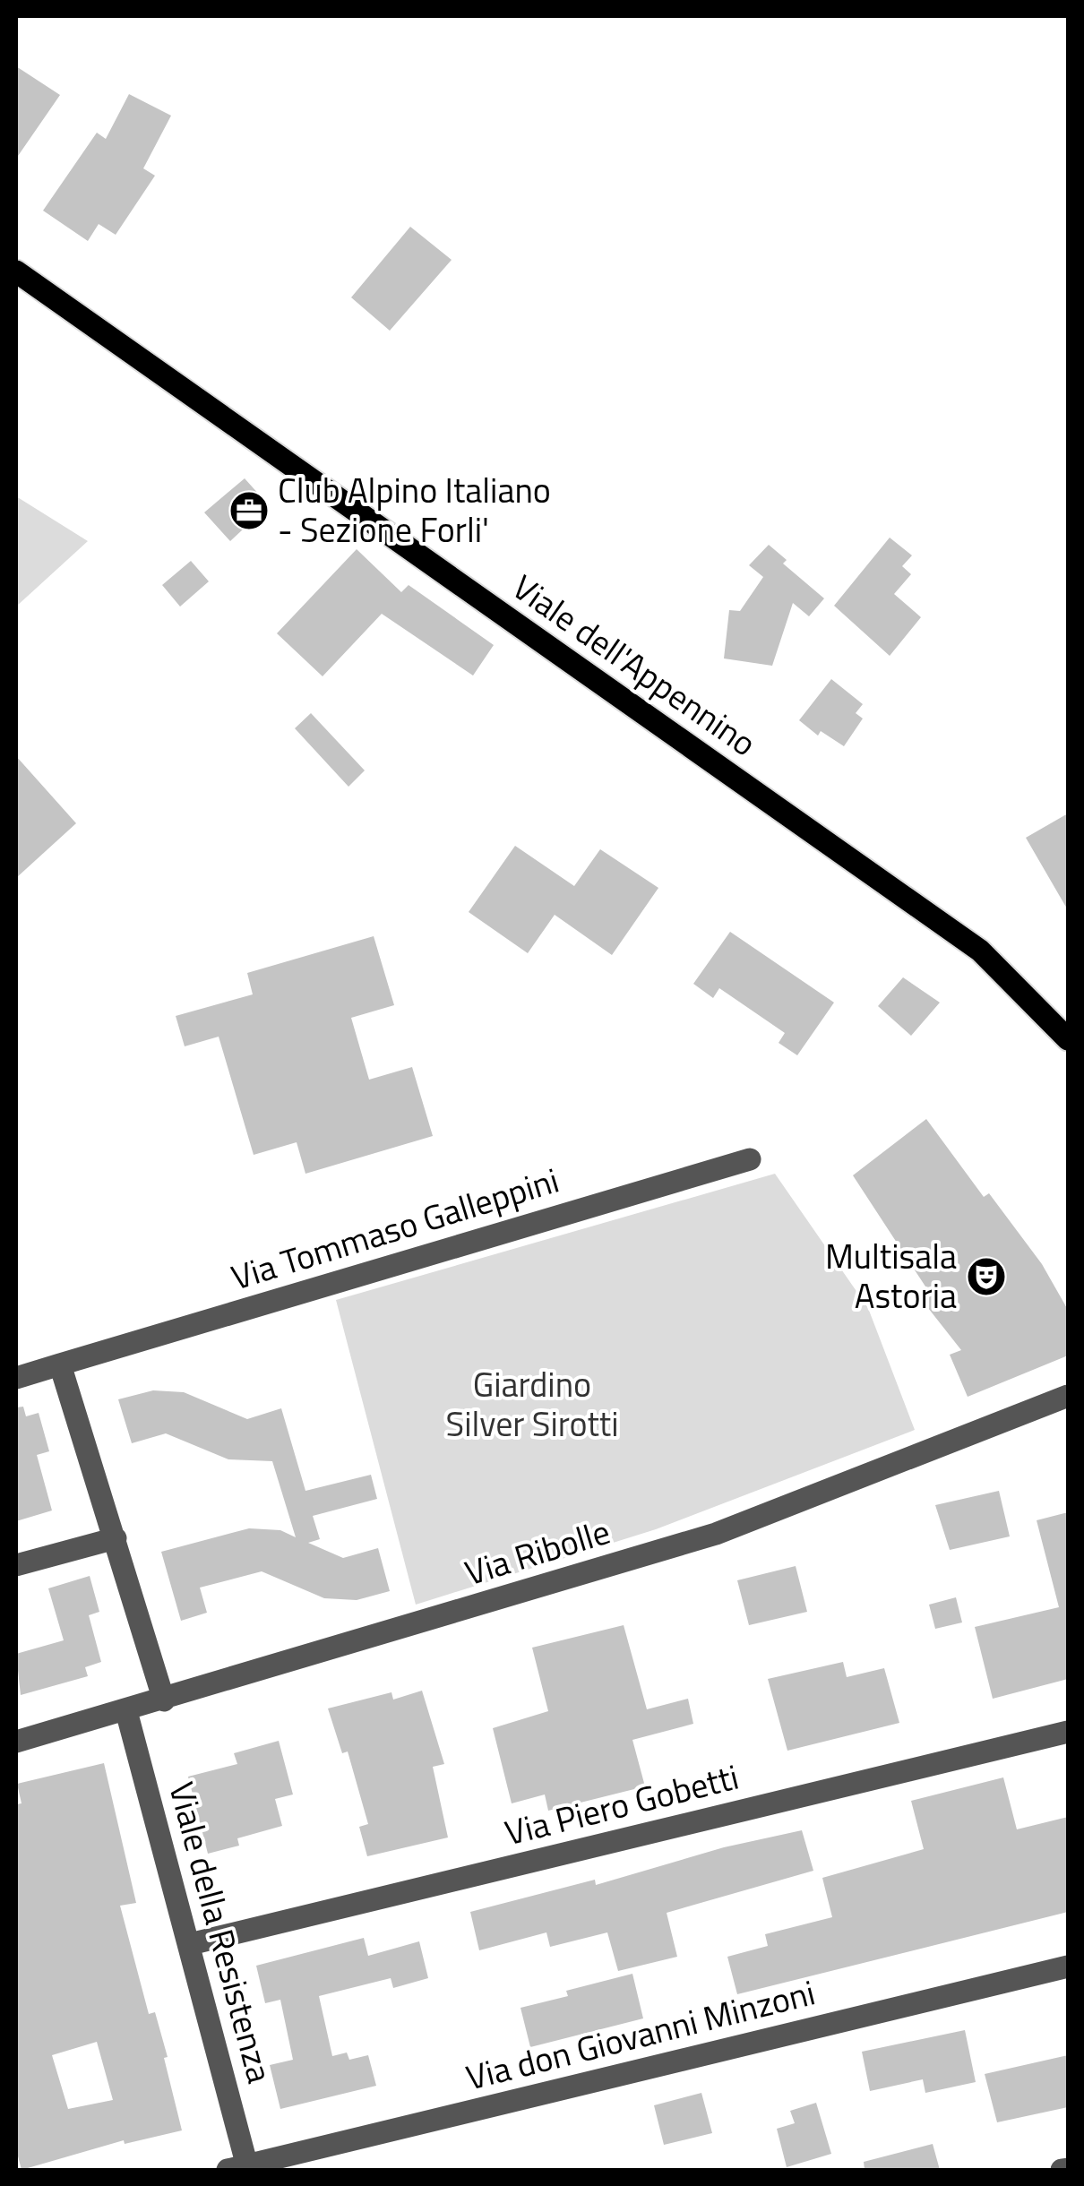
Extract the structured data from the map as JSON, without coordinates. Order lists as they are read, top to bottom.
{
  "streets": {
    "main road": ["Viale dell'Appennino"],
    "street": [
      "Via Tommaso Galleppini",
      "Via Ribolle",
      "Via Piero Gobetti",
      "Viale della Resistenza",
      "Via don Giovanni Minzoni"
    ]
  },
  "crossings": [
    ["Via Ribolle", "Viale della Resistenza"],
    ["Via Piero Gobetti", "Viale della Resistenza"],
    ["Viale della Resistenza", "Via don Giovanni Minzoni"]
  ],
  "parks": ["Giardino Silver Sirotti"],
  "places": {
    "office": ["Club Alpino Italiano - Sezione Forli'"],
    "theatre": ["Multisala Astoria"]
  }
}
